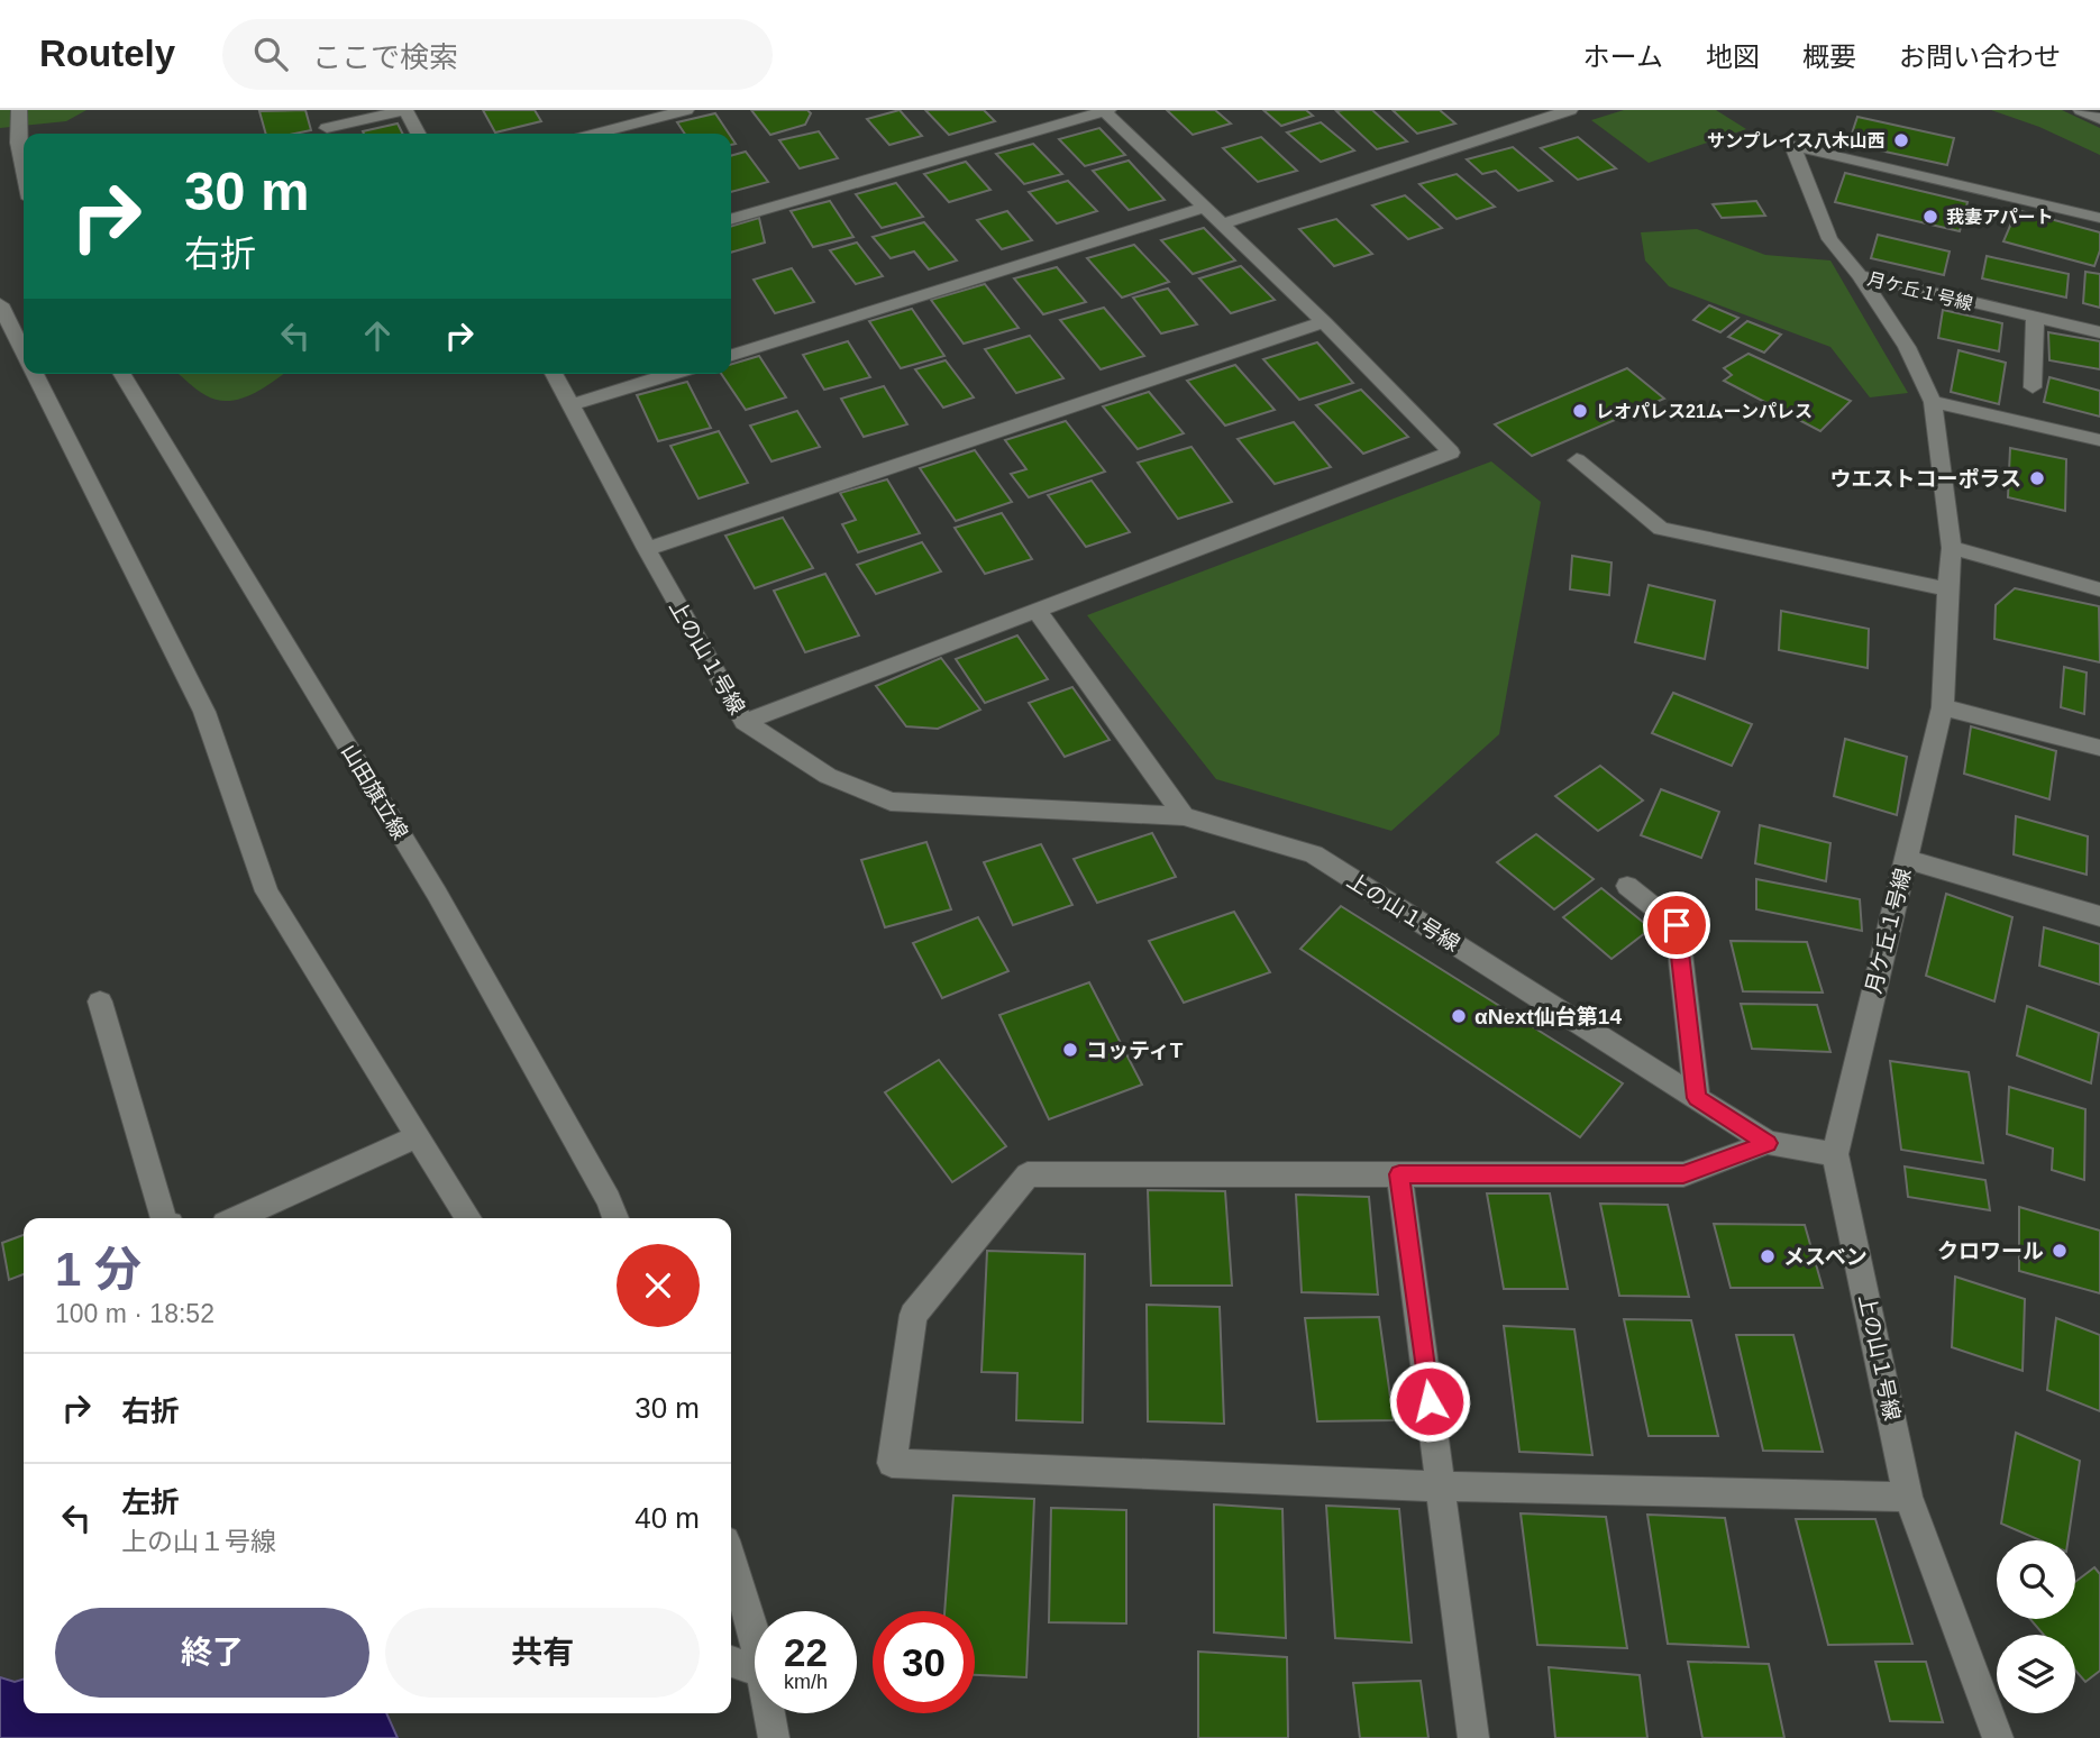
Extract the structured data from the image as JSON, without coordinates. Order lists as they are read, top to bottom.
{
  "streets": {
    "street": ["月ケ丘１号線", "上の山１号線", "山田旗立線"]
  },
  "crossings": [
    ["月ケ丘１号線", "上の山１号線"]
  ],
  "places": [
    "サンプレイス八木山西",
    "我妻アパート",
    "レオパレス21ムーンパレス",
    "ウエストコーポラス",
    "αNext仙台第14",
    "コッティT",
    "クロワール",
    "メスベン"
  ],
  "page": {
    "header": "Routely",
    "search": "ここで検索",
    "nav": [
      "ホーム",
      "地図",
      "概要",
      "お問い合わせ"
    ],
    "turn": ["30 m", "右折"],
    "heading": ["1 分", "100 m · 18:52"],
    "list": [
      {
        "name": "右折",
        "value": "30 m"
      },
      {
        "name": "左折",
        "note": "上の山１号線",
        "value": "40 m"
      }
    ],
    "buttons": ["終了", "共有"],
    "speed": "22 km/h",
    "limit": "30"
  }
}
